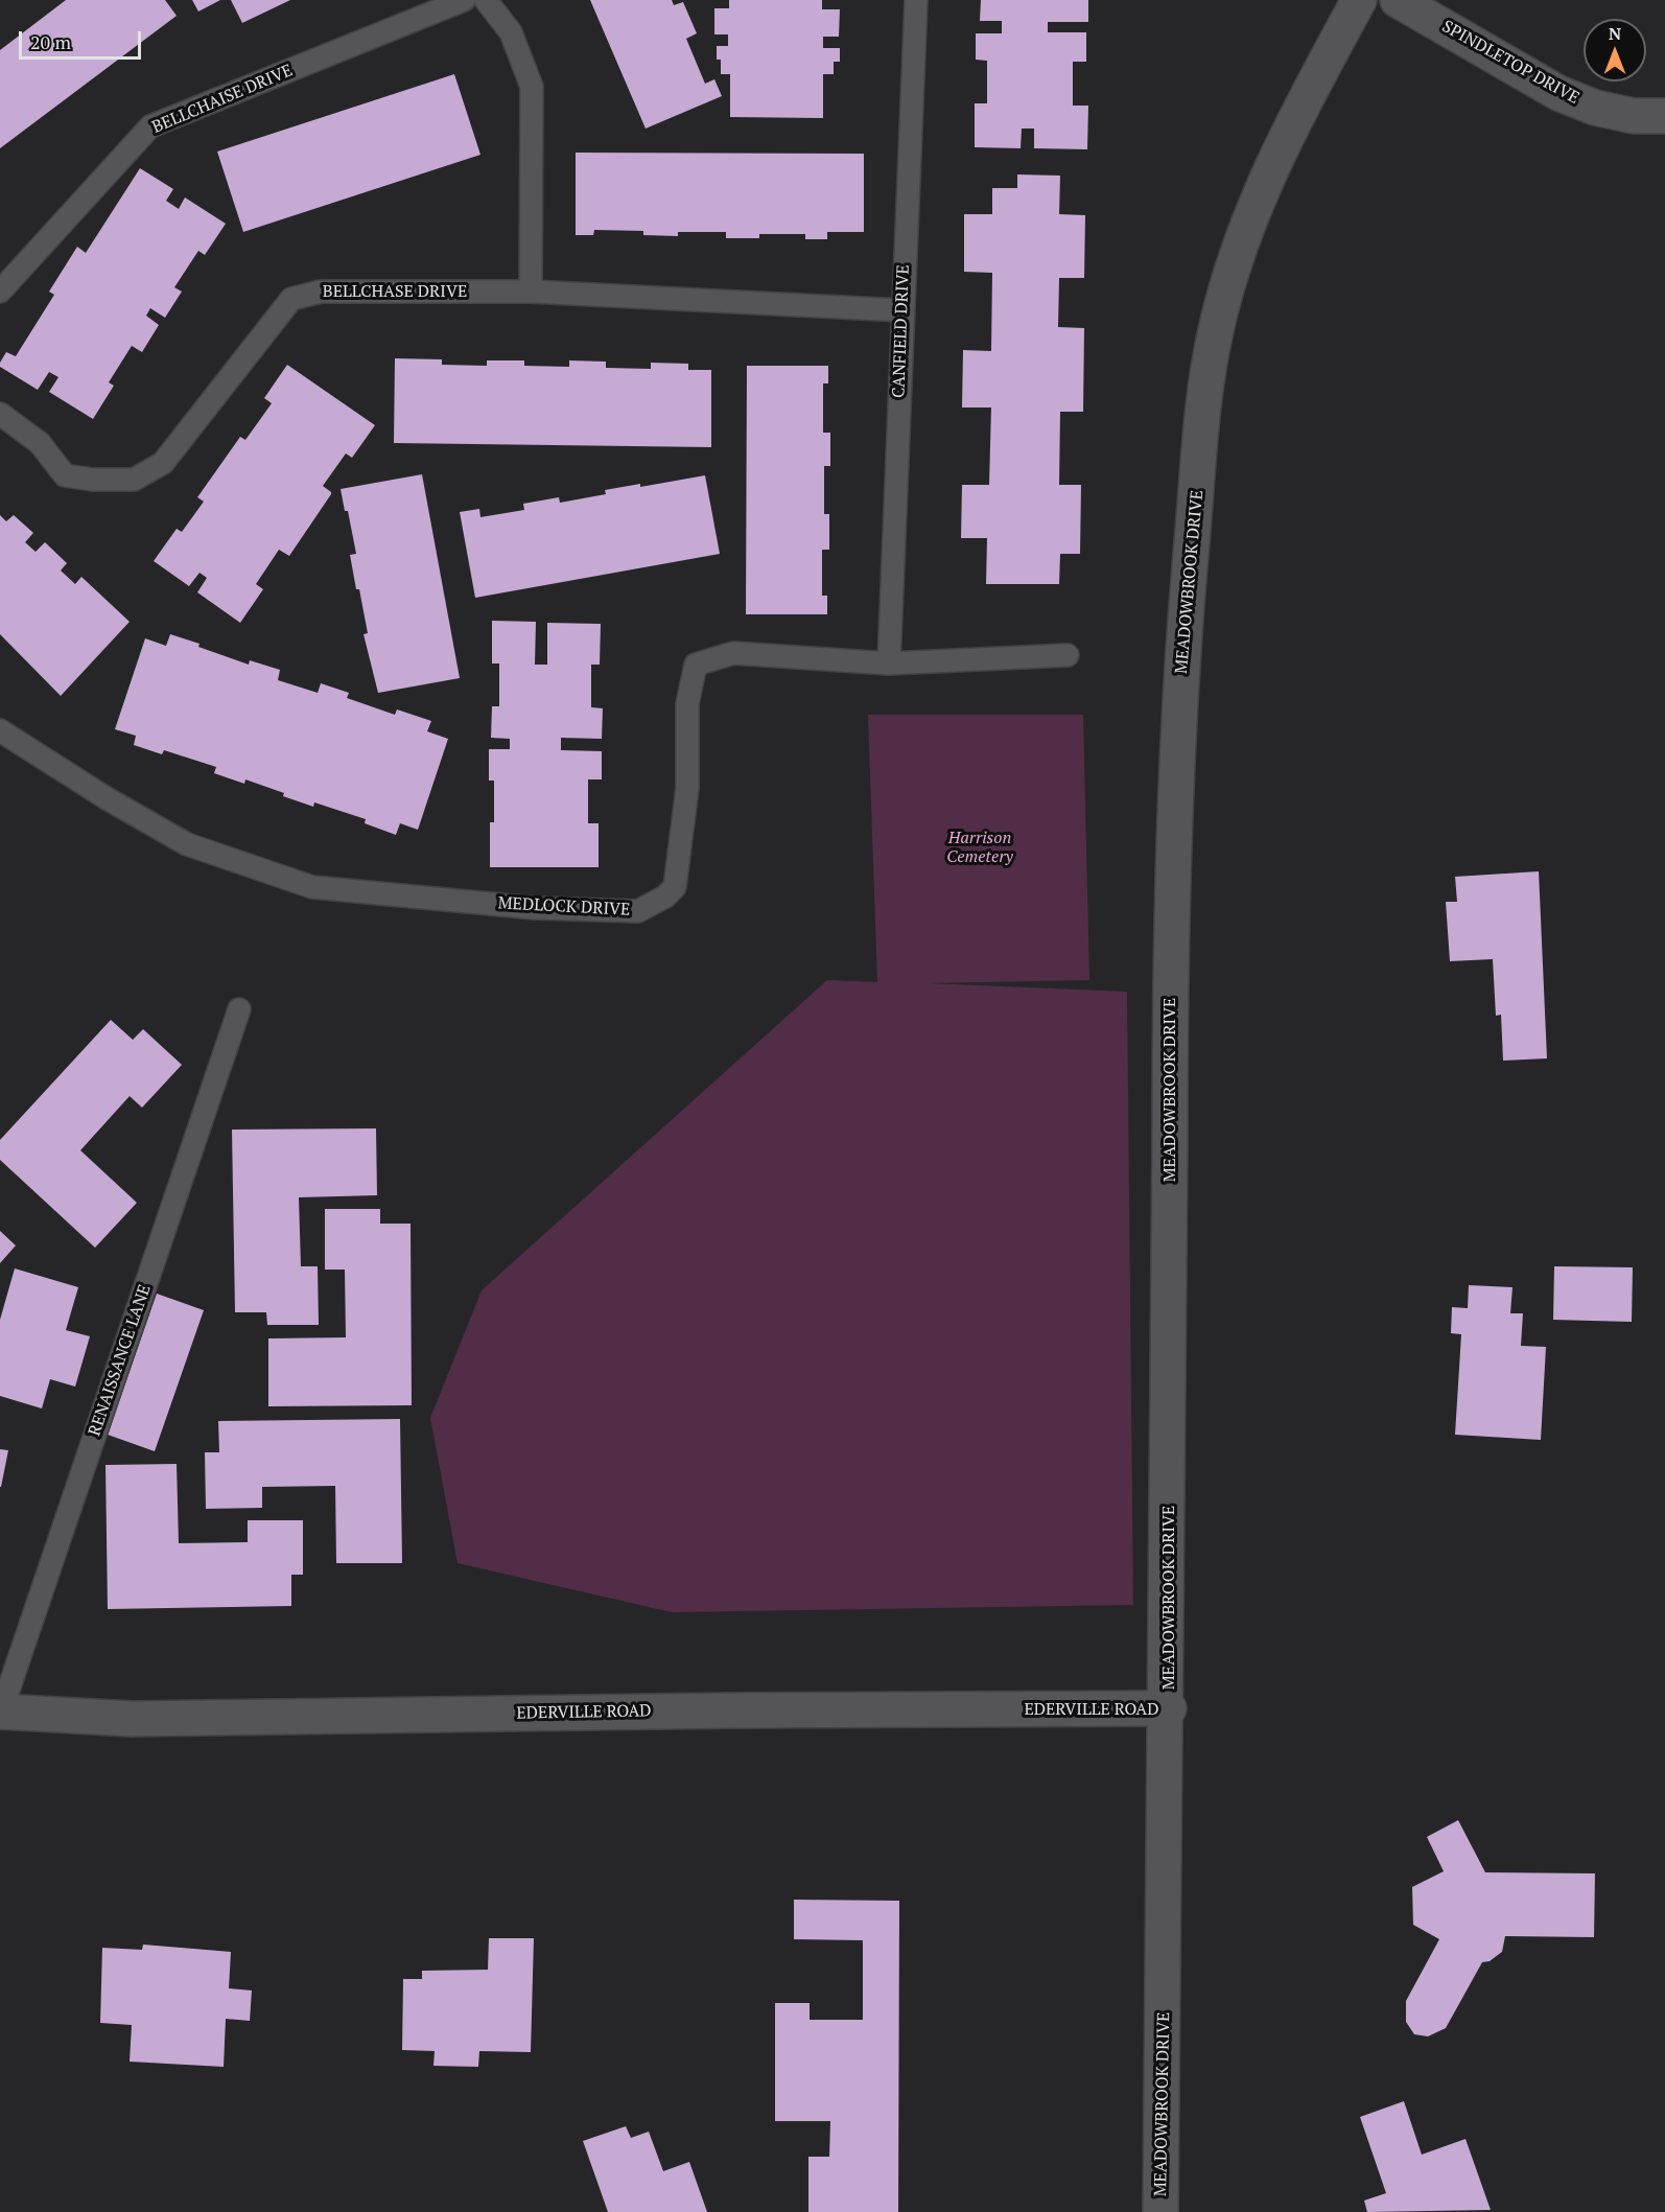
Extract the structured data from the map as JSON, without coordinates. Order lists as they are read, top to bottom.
{
  "streets": {
    "street": ["SPINDLETOP DRIVE", "MEADOWBROOK DRIVE", "EDERVILLE ROAD"],
    "lane": [
      "BELLCHAISE DRIVE",
      "BELLCHASE DRIVE",
      "CANFIELD DRIVE",
      "MEDLOCK DRIVE",
      "RENAISSANCE LANE"
    ]
  },
  "crossings": [
    ["BELLCHASE DRIVE", "CANFIELD DRIVE"],
    ["CANFIELD DRIVE", "MEDLOCK DRIVE"],
    ["MEADOWBROOK DRIVE", "EDERVILLE ROAD"],
    ["RENAISSANCE LANE", "EDERVILLE ROAD"]
  ],
  "parks": ["Harrison Cemetery"],
  "scale_bar": "20 m",
  "north": "top"
}
